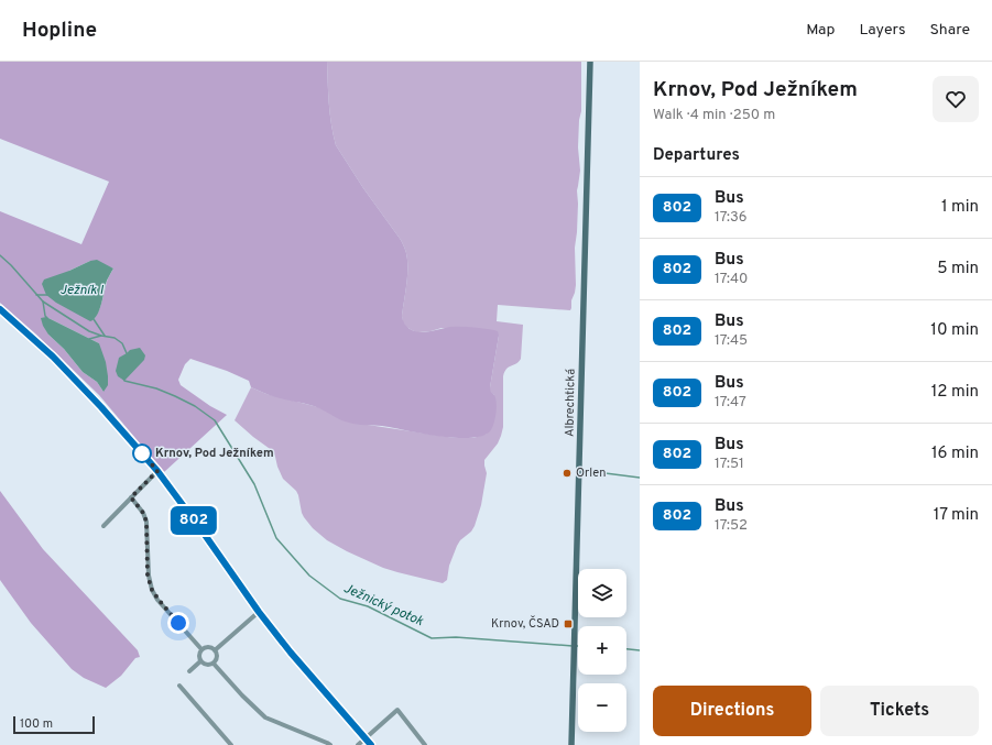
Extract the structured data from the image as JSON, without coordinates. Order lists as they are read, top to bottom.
{
  "streets": {
    "main road": ["Albrechtická"]
  },
  "water": ["Ježník I", "Ježnický potok"],
  "places": {
    "other": ["Krnov, Pod Ježníkem", "Orlen"],
    "transit": ["Krnov, ČSAD"]
  },
  "lines": ["bus line 802"],
  "scale_bar": "100 m",
  "page": {
    "header": "Hopline",
    "nav": ["Map", "Layers", "Share"],
    "on_map": "802",
    "heading": [
      ["Krnov, Pod Ježníkem", "Walk · 4 min · 250 m"],
      "Departures"
    ],
    "list": [
      {
        "mark": "802",
        "name": "Bus",
        "note": "17:36",
        "value": "1 min"
      },
      {
        "mark": "802",
        "name": "Bus",
        "note": "17:40",
        "value": "5 min"
      },
      {
        "mark": "802",
        "name": "Bus",
        "note": "17:45",
        "value": "10 min"
      },
      {
        "mark": "802",
        "name": "Bus",
        "note": "17:47",
        "value": "12 min"
      },
      {
        "mark": "802",
        "name": "Bus",
        "note": "17:51",
        "value": "16 min"
      },
      {
        "mark": "802",
        "name": "Bus",
        "note": "17:52",
        "value": "17 min"
      }
    ],
    "map_buttons": ["+", "−"],
    "buttons": ["Directions", "Tickets"],
    "scale": "100 m"
  }
}
